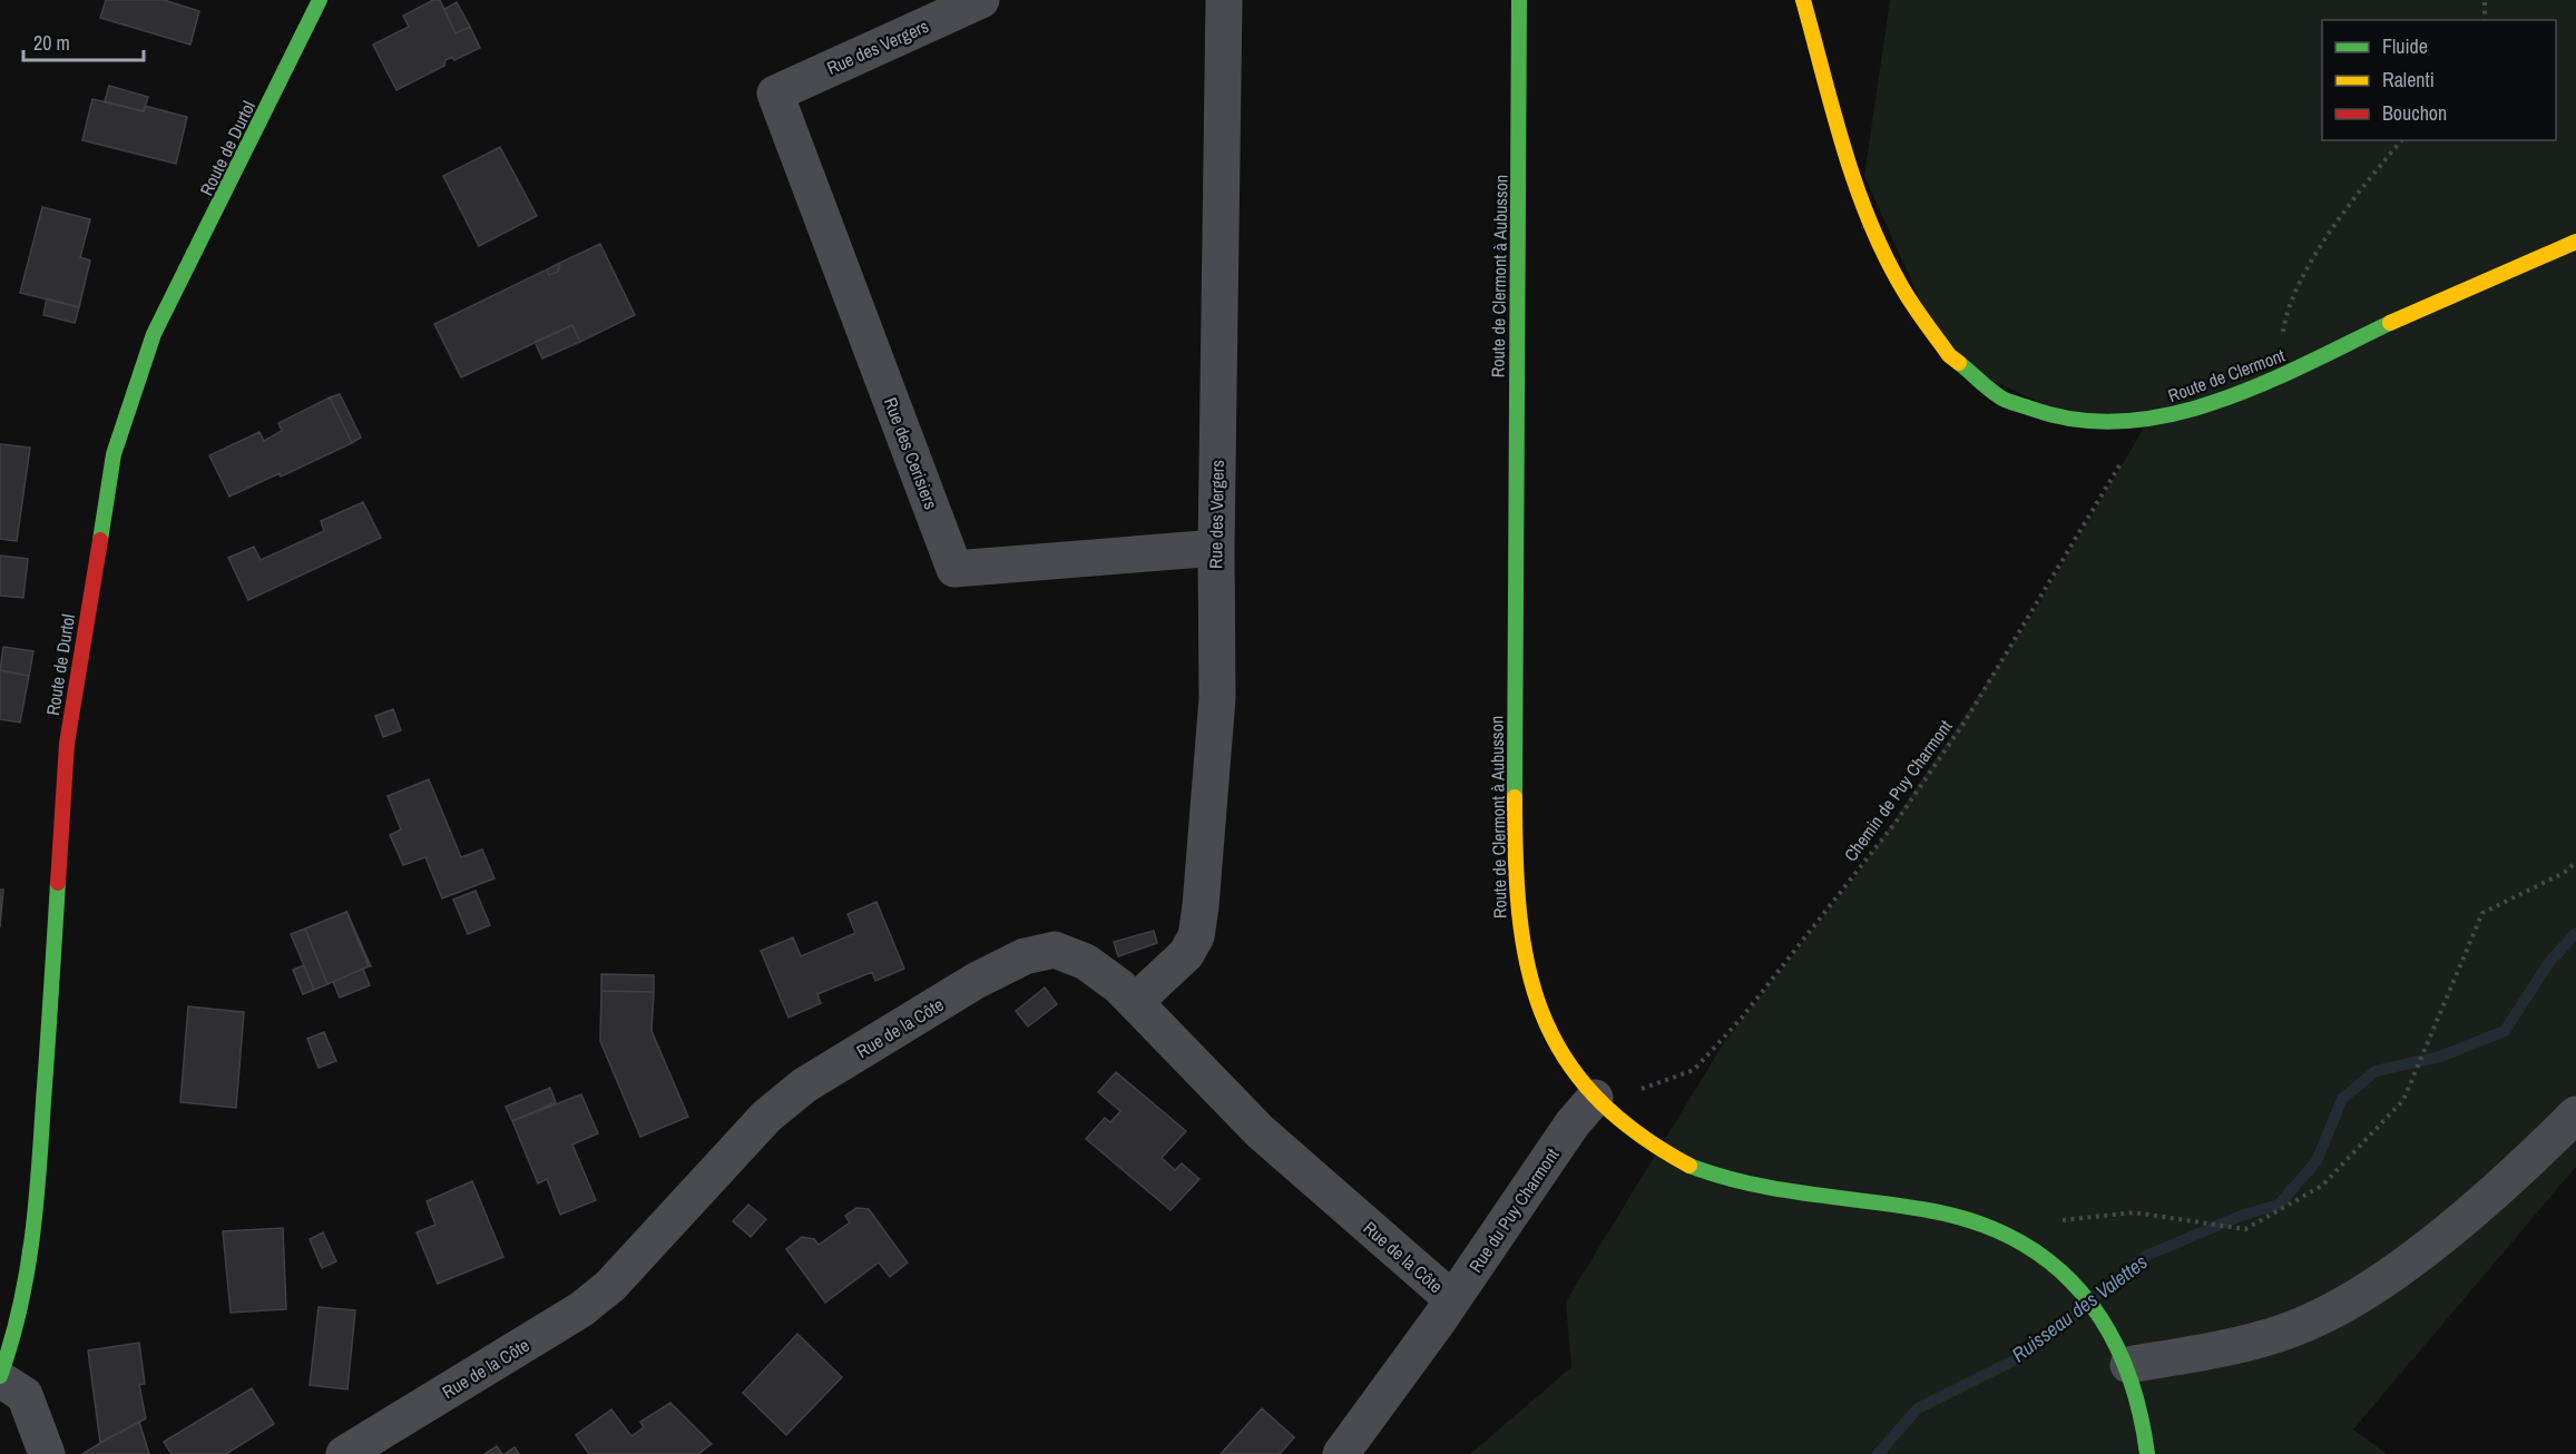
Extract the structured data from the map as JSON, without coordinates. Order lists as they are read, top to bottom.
{
  "streets": {
    "street": [
      "Rue des Vergers",
      "Route de Durtol",
      "Route de Clermont à Aubusson",
      "Route de Clermont",
      "Rue des Cerisiers",
      "Rue de la Côte",
      "Rue du Puy Charmont"
    ],
    "path": ["Chemin de Puy Charmont"]
  },
  "crossings": [
    ["Rue des Vergers", "Rue des Cerisiers"],
    ["Rue des Vergers", "Rue de la Côte"],
    ["Route de Clermont à Aubusson", "Chemin de Puy Charmont"],
    ["Route de Clermont à Aubusson", "Rue du Puy Charmont"],
    ["Route de Clermont", "Chemin de Puy Charmont"],
    ["Chemin de Puy Charmont", "Rue du Puy Charmont"],
    ["Rue de la Côte", "Rue du Puy Charmont"]
  ],
  "water": ["Ruisseau des Valettes"],
  "legend": ["Fluide", "Ralenti", "Bouchon"],
  "scale_bar": "20 m"
}
